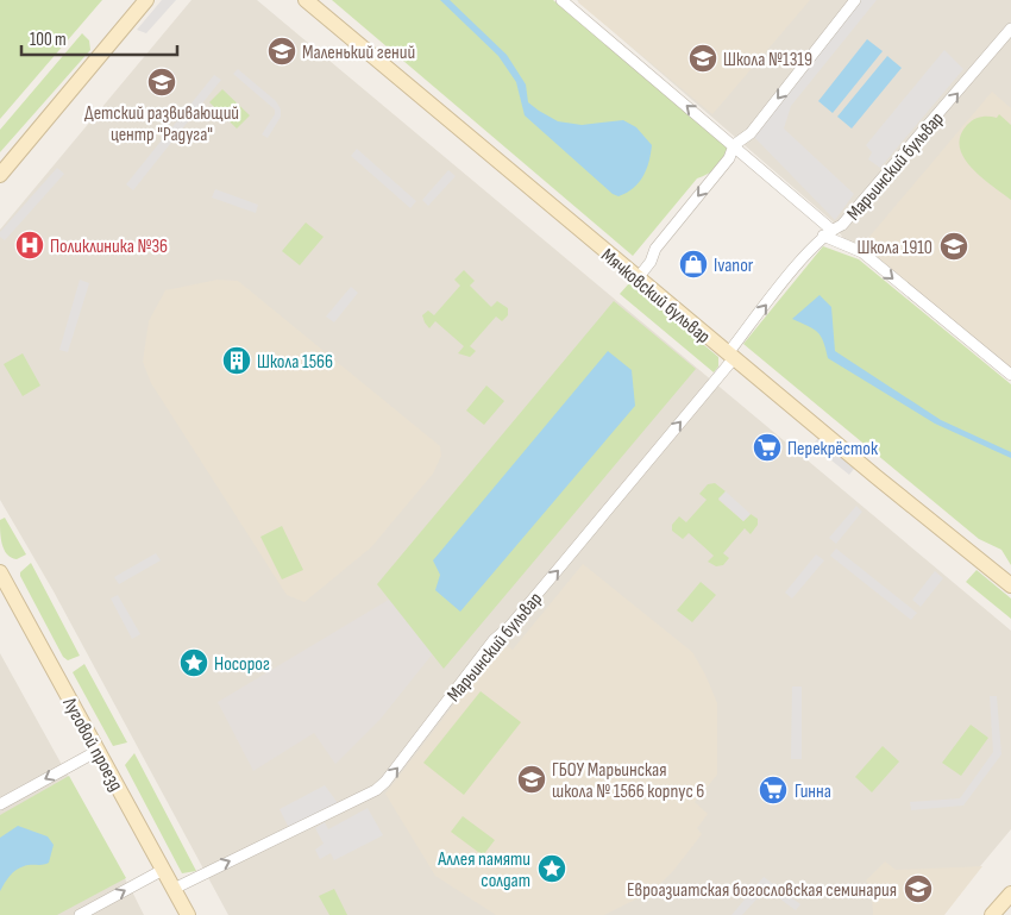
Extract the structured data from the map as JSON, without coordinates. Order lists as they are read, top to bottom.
{
  "streets": {
    "street": ["Марьинский бульвар", "Мячковский бульвар", "Луговой проезд"]
  },
  "crossings": [
    ["Марьинский бульвар", "Мячковский бульвар"],
    ["Марьинский бульвар", "Луговой проезд"]
  ],
  "one_way": ["Марьинский бульвар"],
  "places": {
    "school or university": [
      "Маленький гений",
      "Школа №1319",
      "Детский развивающий центр \"Радуга\"",
      "Школа 1910",
      "ГБОУ Марьинская школа № 1566 корпус 6",
      "Евроазиатская богословская семинария"
    ],
    "hospital": ["Поликлиника №36"],
    "shop": ["Ivanor"],
    "building": ["Школа 1566"],
    "supermarket": ["Перекрёсток", "Гинна"],
    "place": ["Носорог", "Аллея памяти солдат"]
  },
  "scale_bar": "100 m"
}
